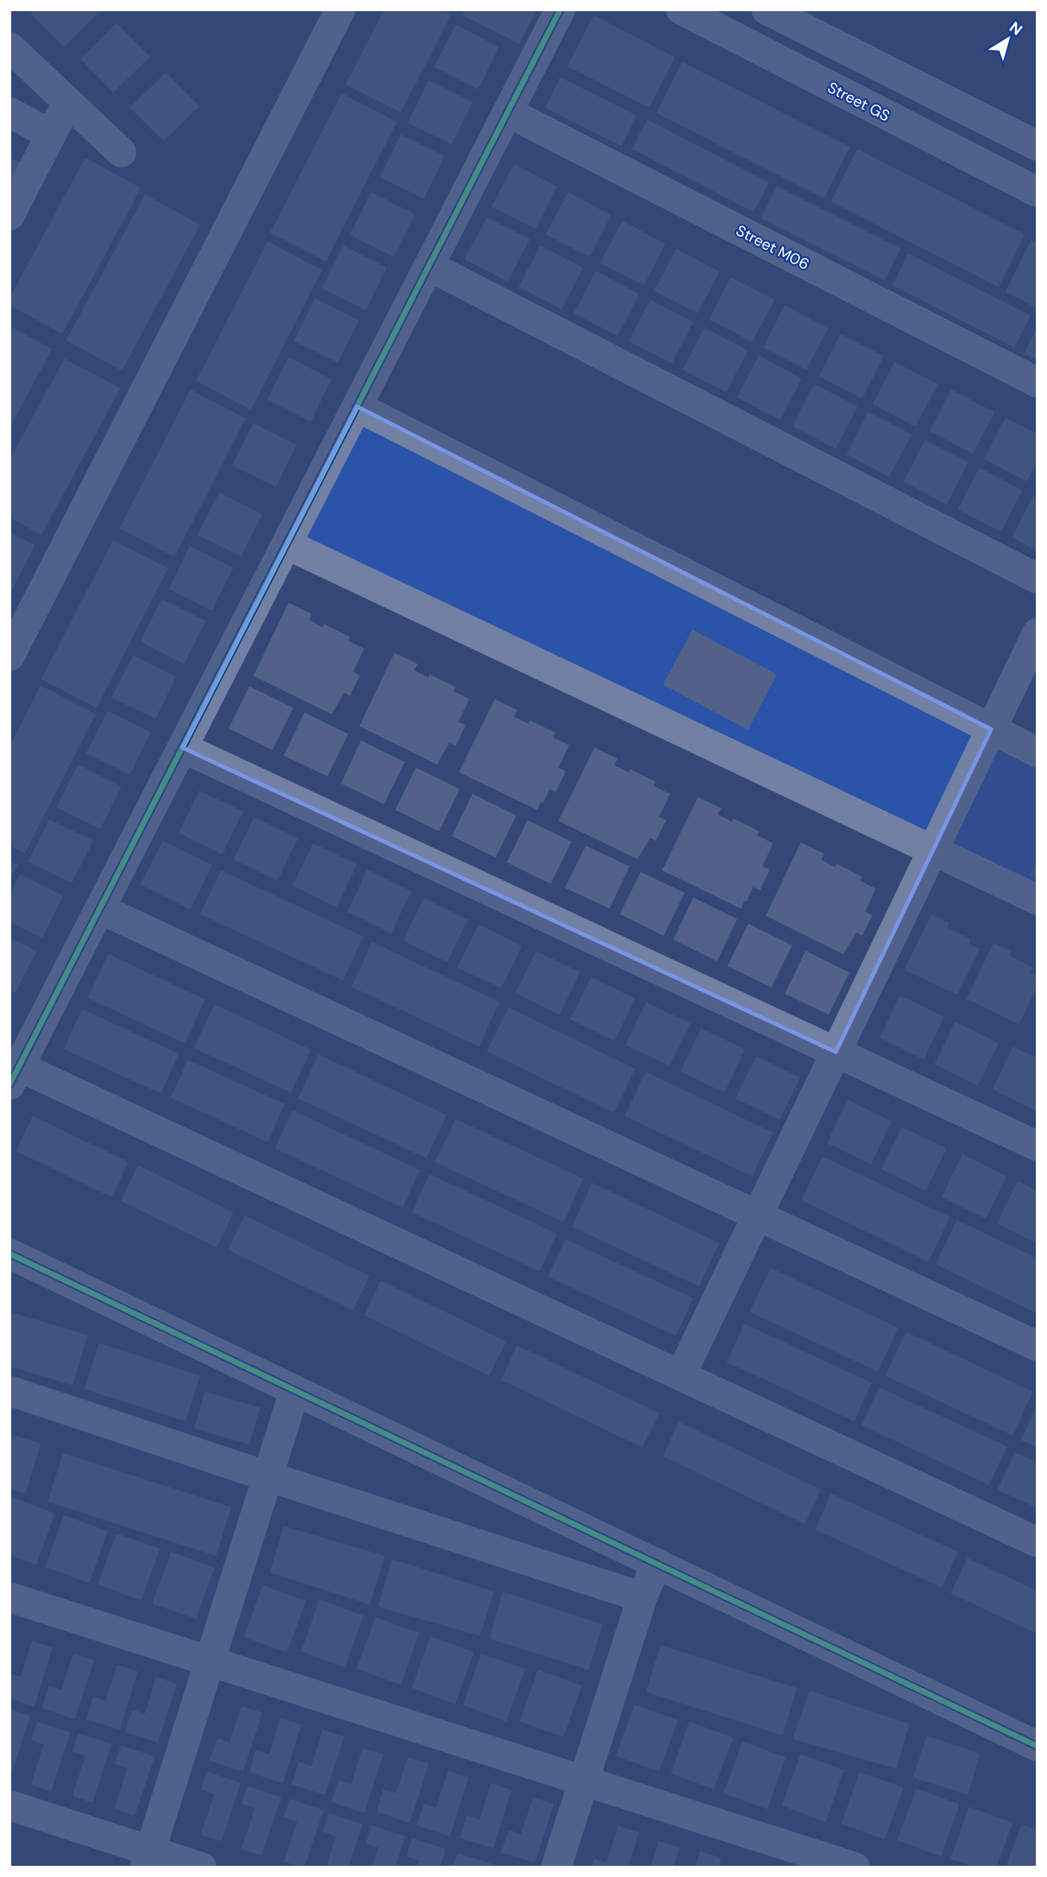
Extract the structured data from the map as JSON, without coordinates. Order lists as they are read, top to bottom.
{
  "streets": {
    "street": ["Street GS", "Street M06"]
  },
  "north": "top right"
}
